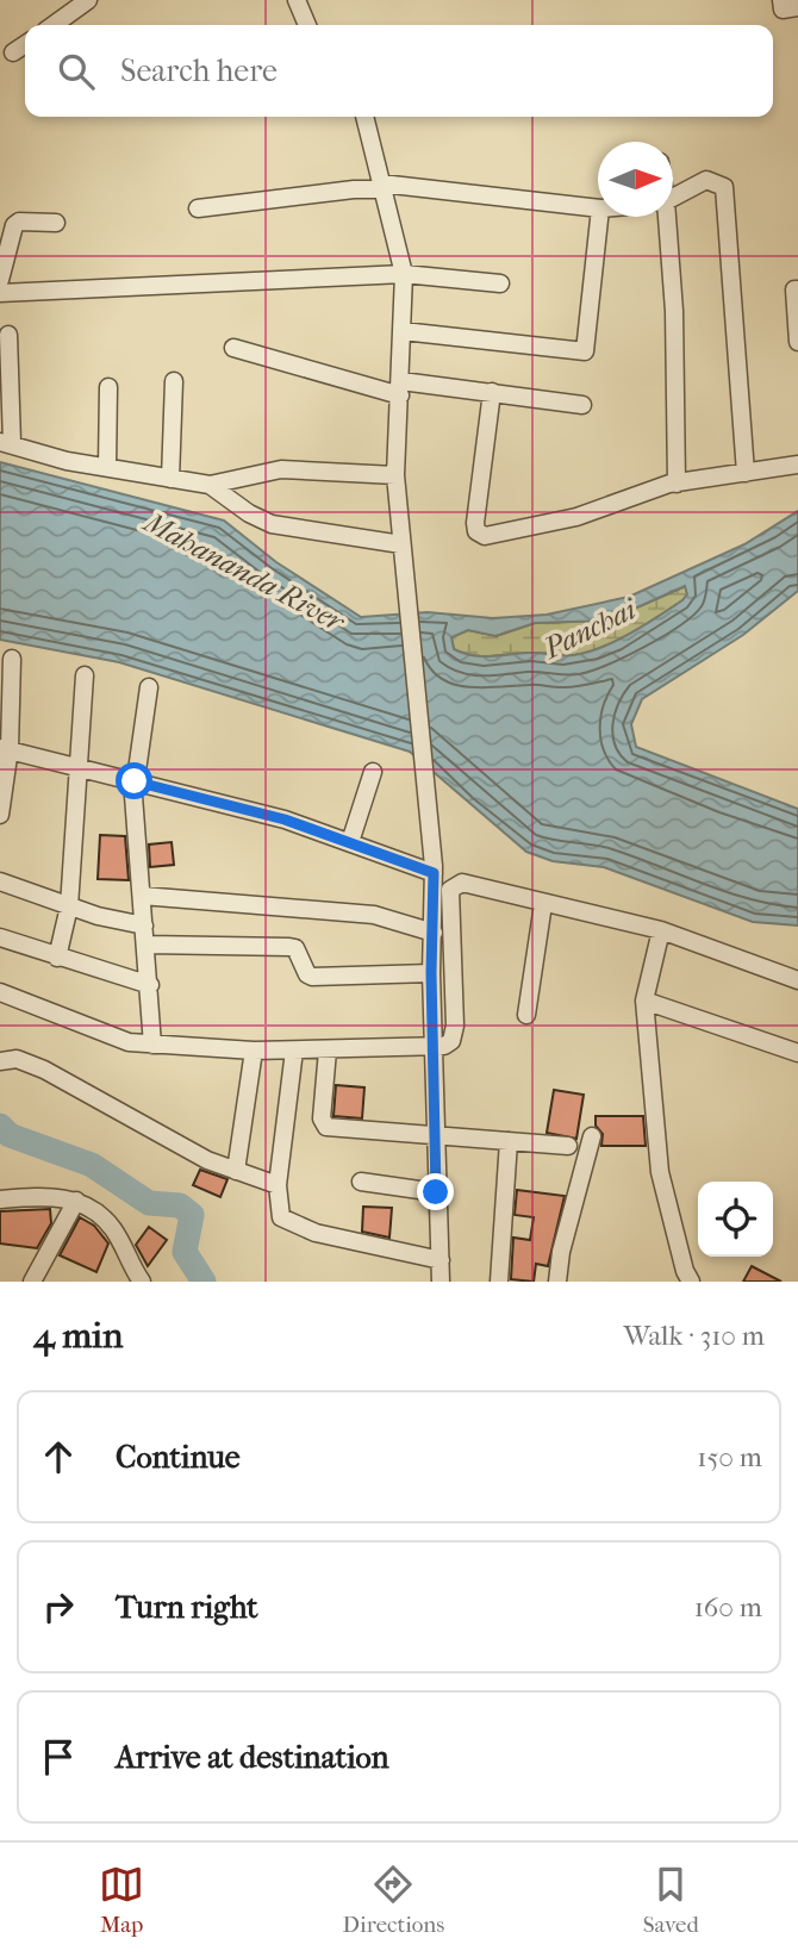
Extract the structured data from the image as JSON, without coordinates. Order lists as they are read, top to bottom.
{
  "water": ["Mahananda River", "Panchai"],
  "north": "right",
  "page": {
    "search": "Search here",
    "heading": ["4 min", "Walk · 310 m"],
    "list": [
      ["Continue", "150 m"],
      ["Turn right", "160 m"],
      "Arrive at destination"
    ],
    "nav": ["Map", "Directions", "Saved"]
  }
}
